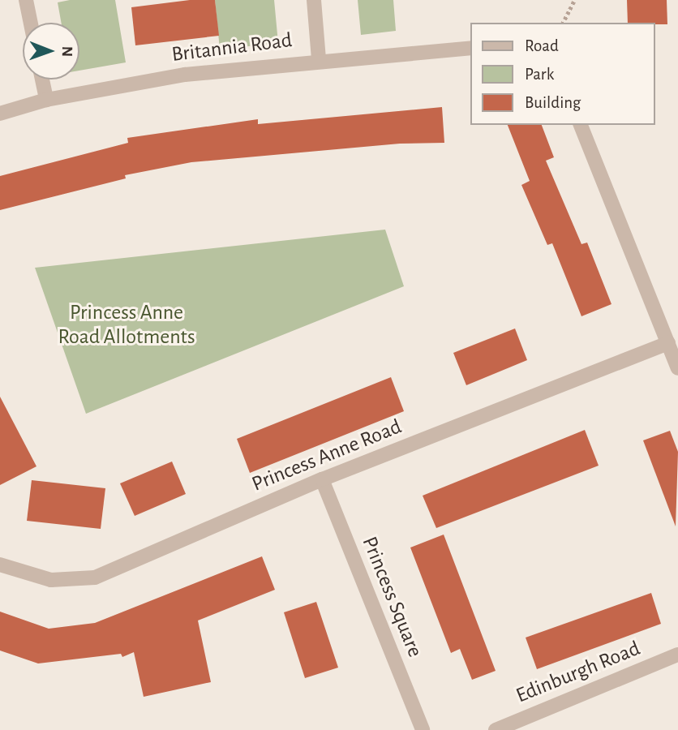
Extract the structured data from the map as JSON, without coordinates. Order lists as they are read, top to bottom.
{
  "streets": {
    "street": [
      "Britannia Road",
      "Princess Anne Road",
      "Princess Square",
      "Edinburgh Road"
    ]
  },
  "crossings": [
    ["Princess Anne Road", "Princess Square"]
  ],
  "parks": ["Princess Anne Road Allotments"],
  "legend": ["Road", "Park", "Building"],
  "north": "right"
}
